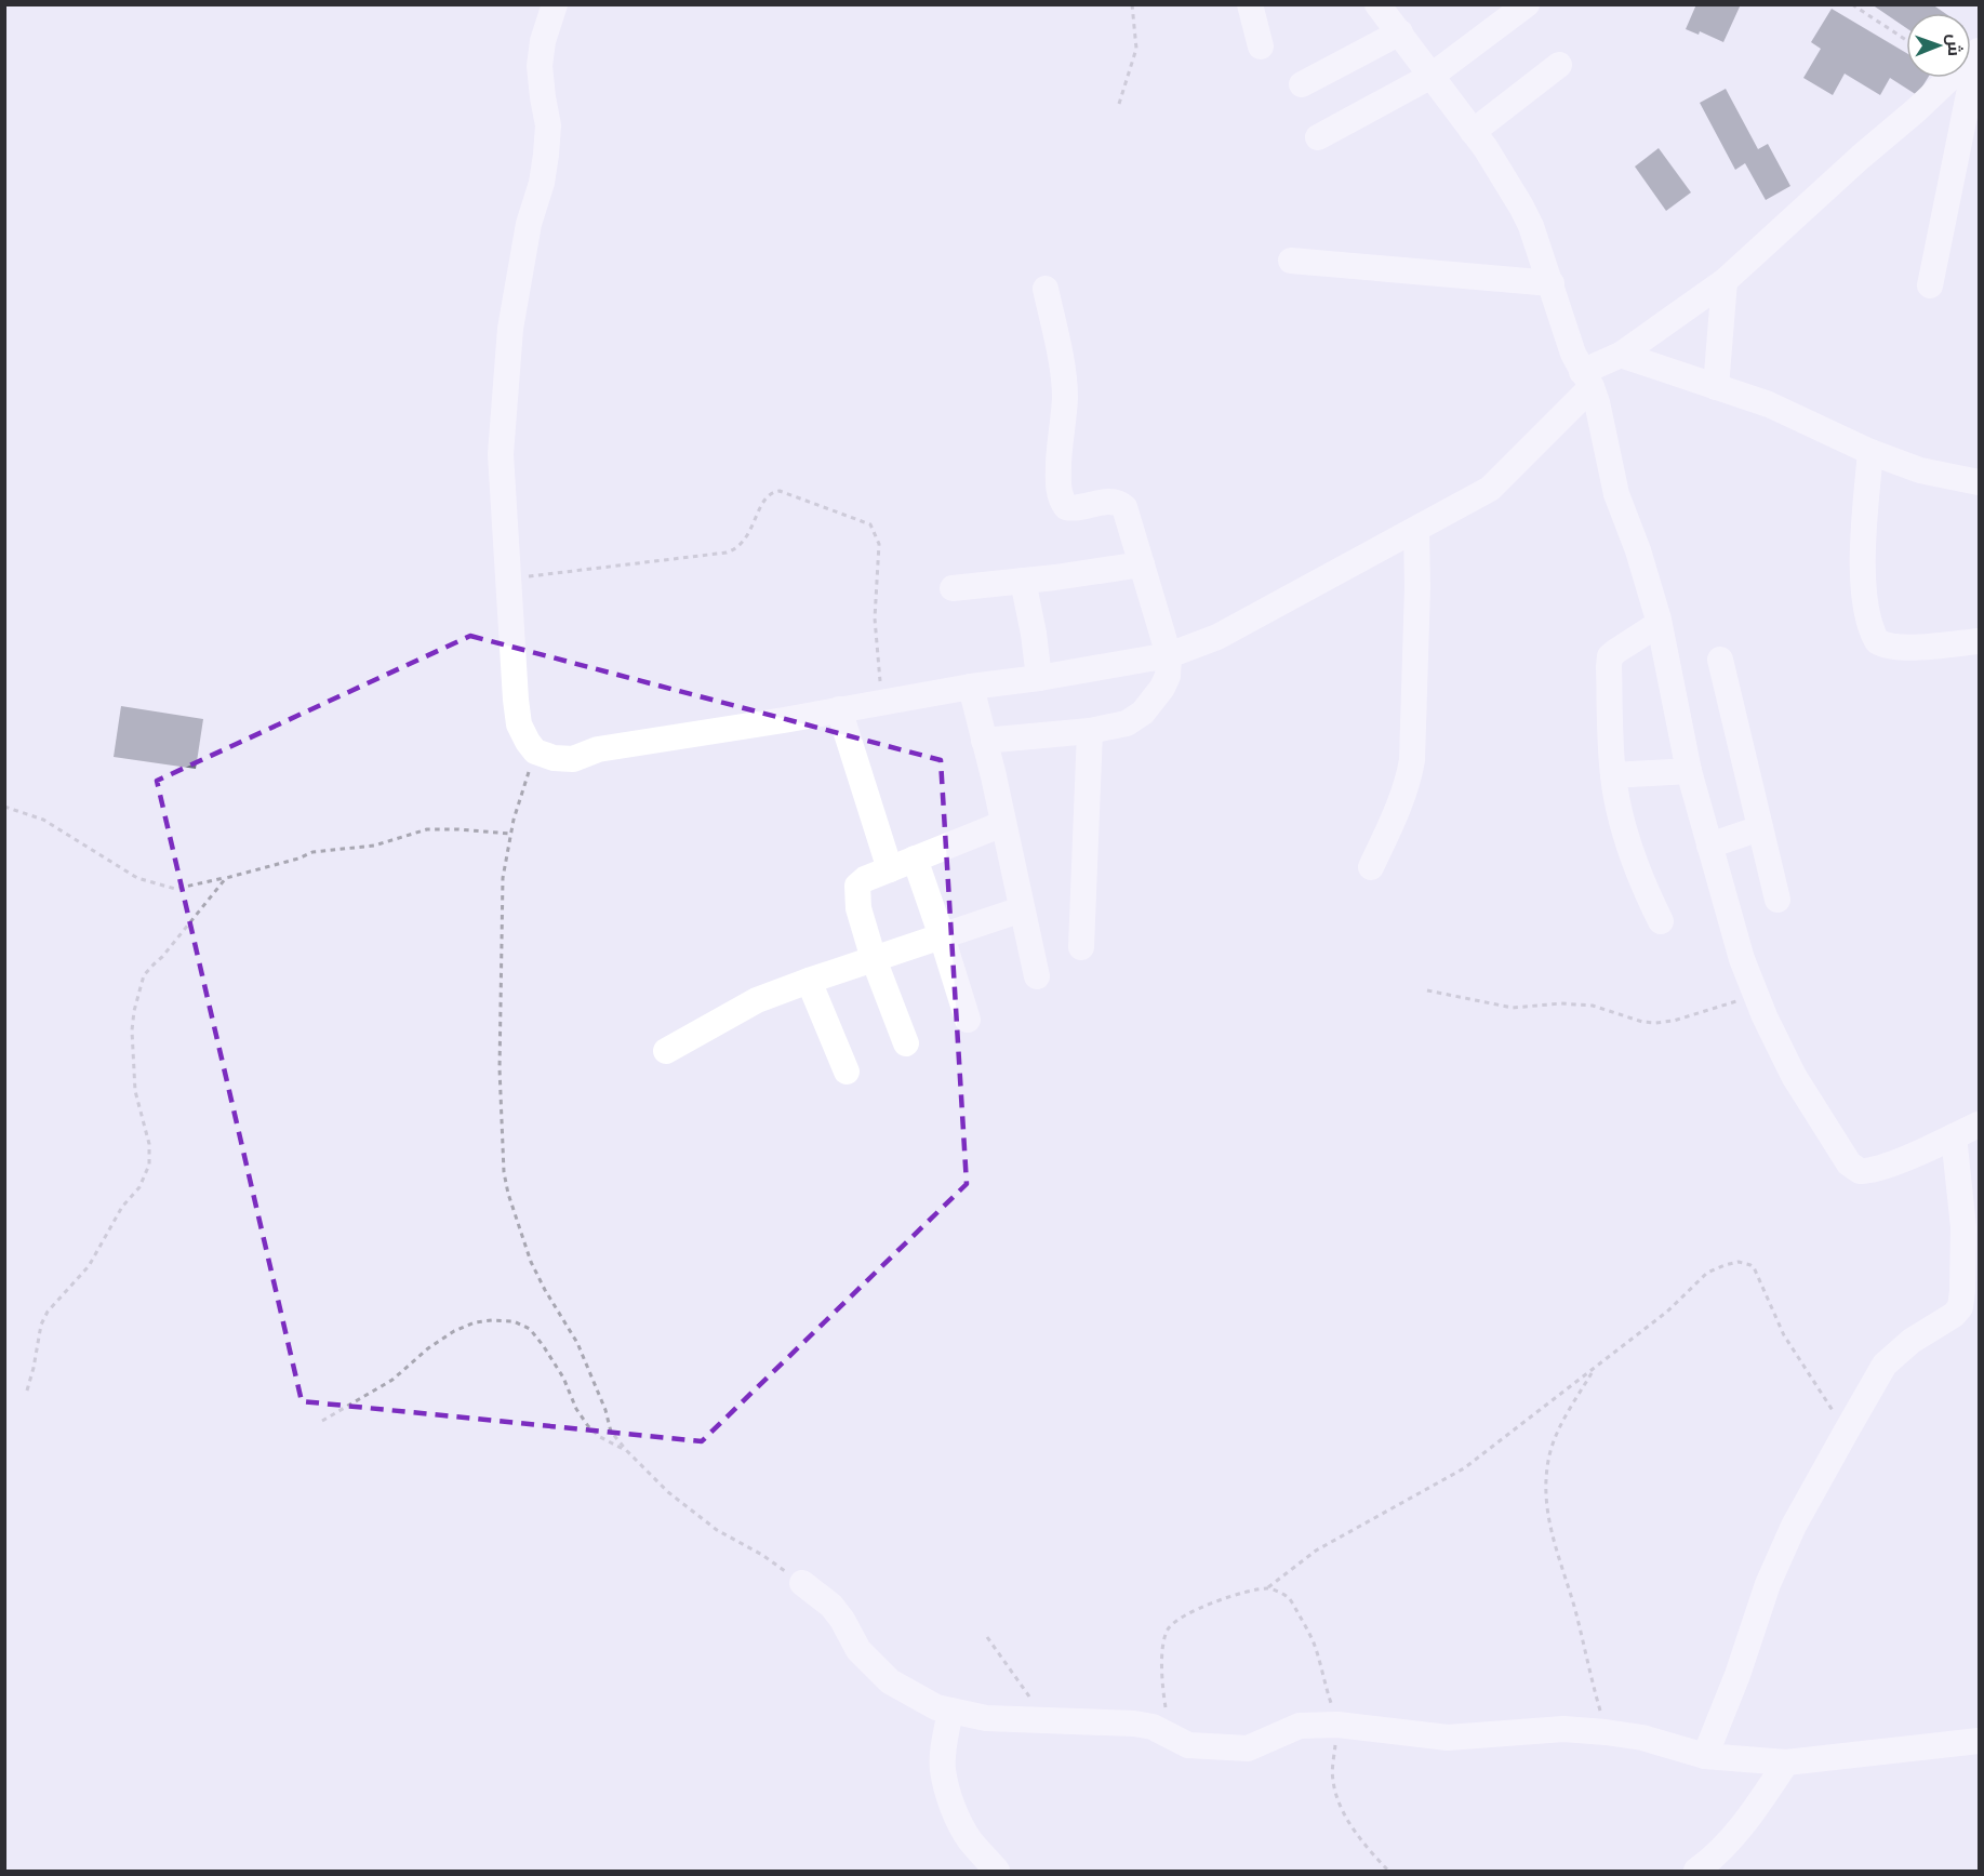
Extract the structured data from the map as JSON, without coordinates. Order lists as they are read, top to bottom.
{
  "north": "right"
}
